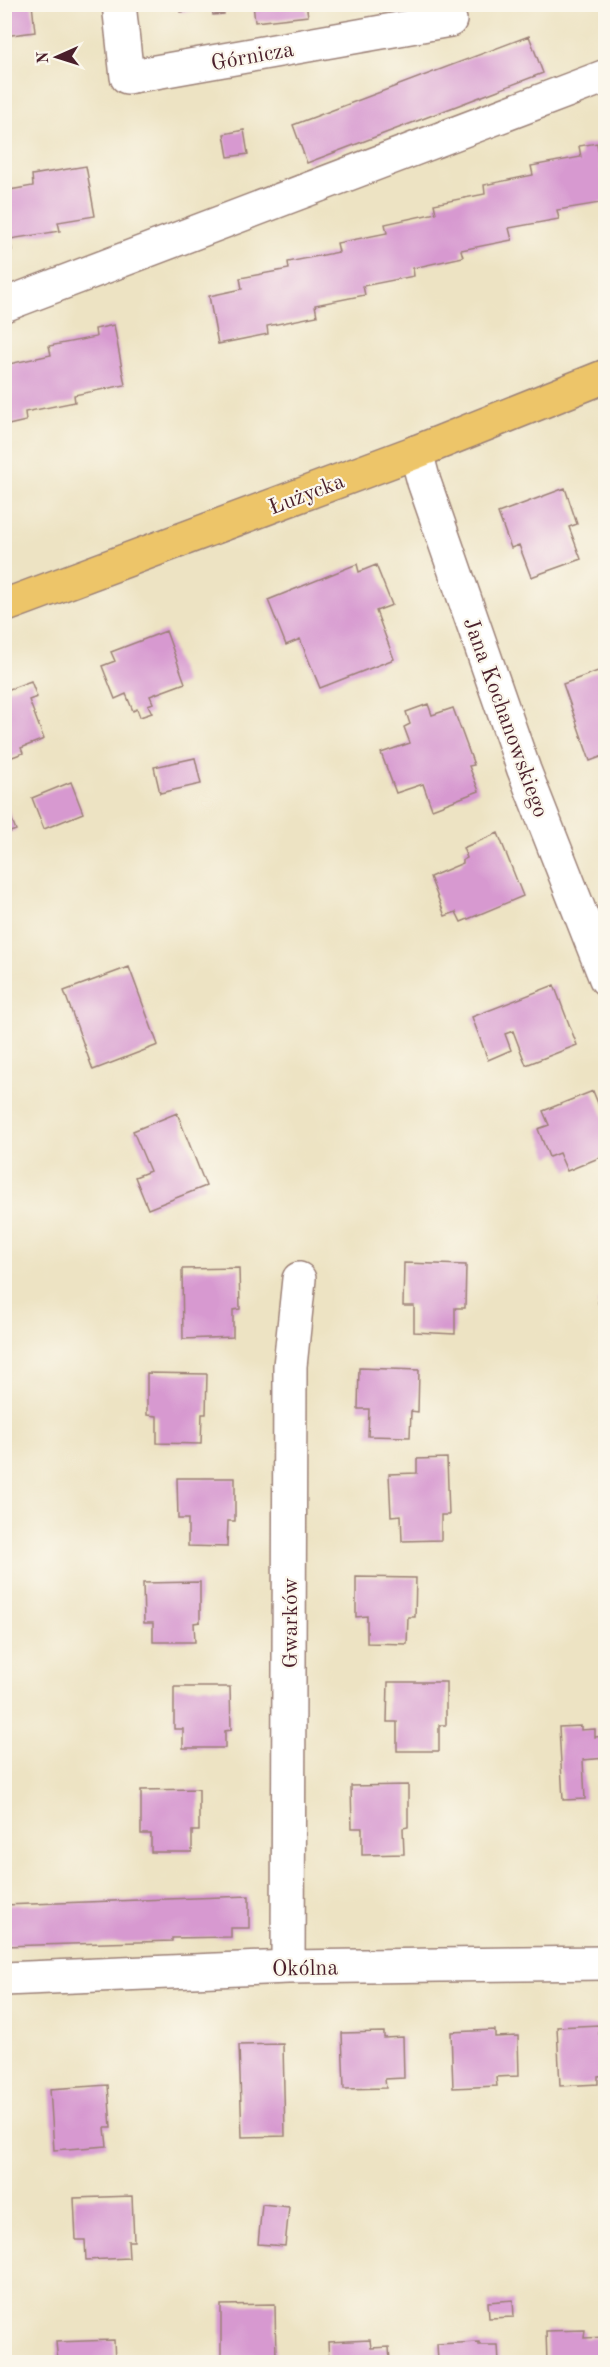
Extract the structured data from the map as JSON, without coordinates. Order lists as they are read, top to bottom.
{
  "streets": {
    "main road": ["Łużycka"],
    "street": [
      "Górnicza",
      "Jana Kochanowskiego",
      "Gwarków",
      "Okólna"
    ]
  },
  "crossings": [
    ["Łużycka", "Jana Kochanowskiego"],
    ["Gwarków", "Okólna"]
  ],
  "north": "left"
}
